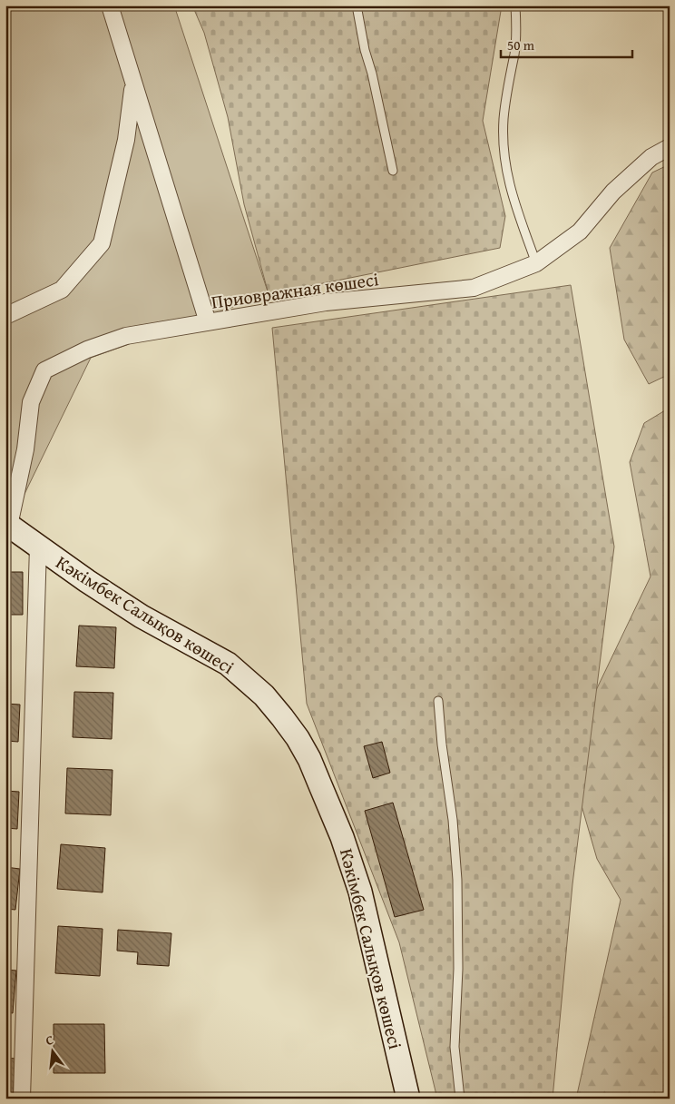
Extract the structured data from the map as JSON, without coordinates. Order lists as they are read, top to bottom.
{
  "streets": {
    "street": ["Приовражная көшесі", "Кәкімбек Салықов көшесі"]
  },
  "crossings": [
    ["Приовражная көшесі", "Кәкімбек Салықов көшесі"]
  ],
  "scale_bar": "50 m",
  "north": "top"
}
